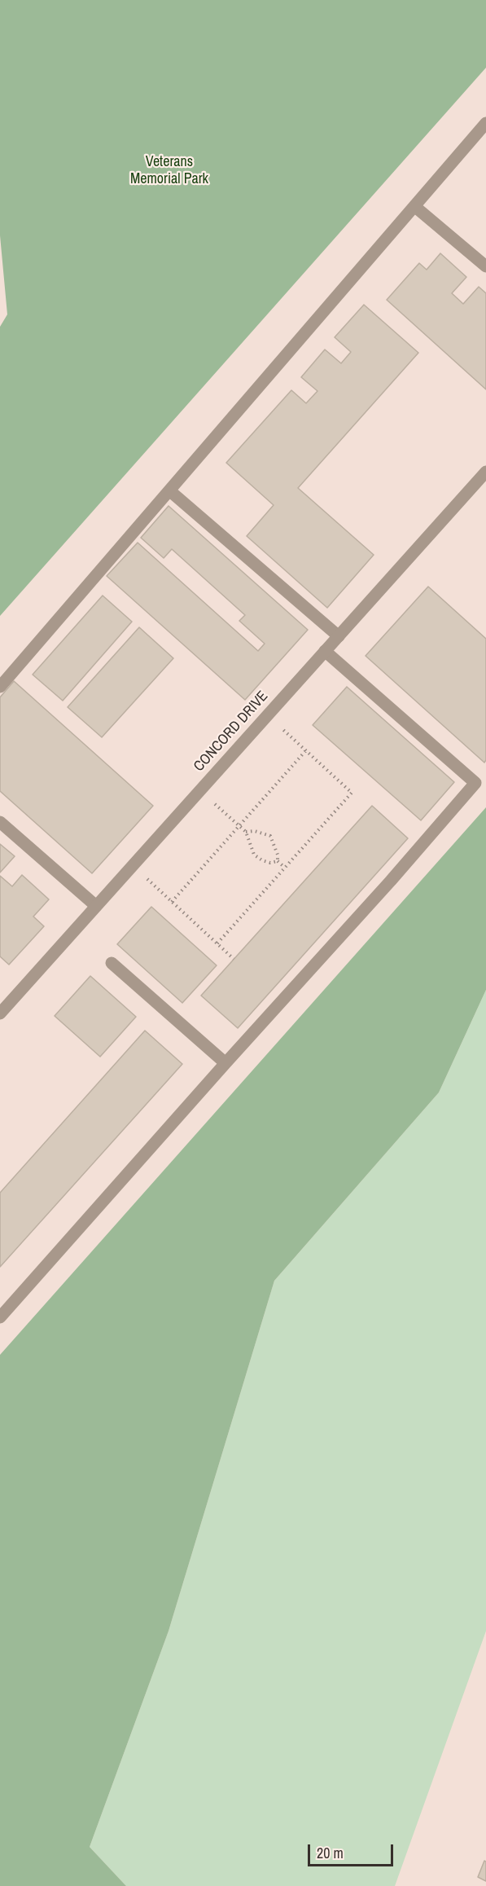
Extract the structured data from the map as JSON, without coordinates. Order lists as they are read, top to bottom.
{
  "streets": {
    "street": ["CONCORD DRIVE"]
  },
  "parks": ["Veterans Memorial Park"],
  "scale_bar": "20 m"
}
